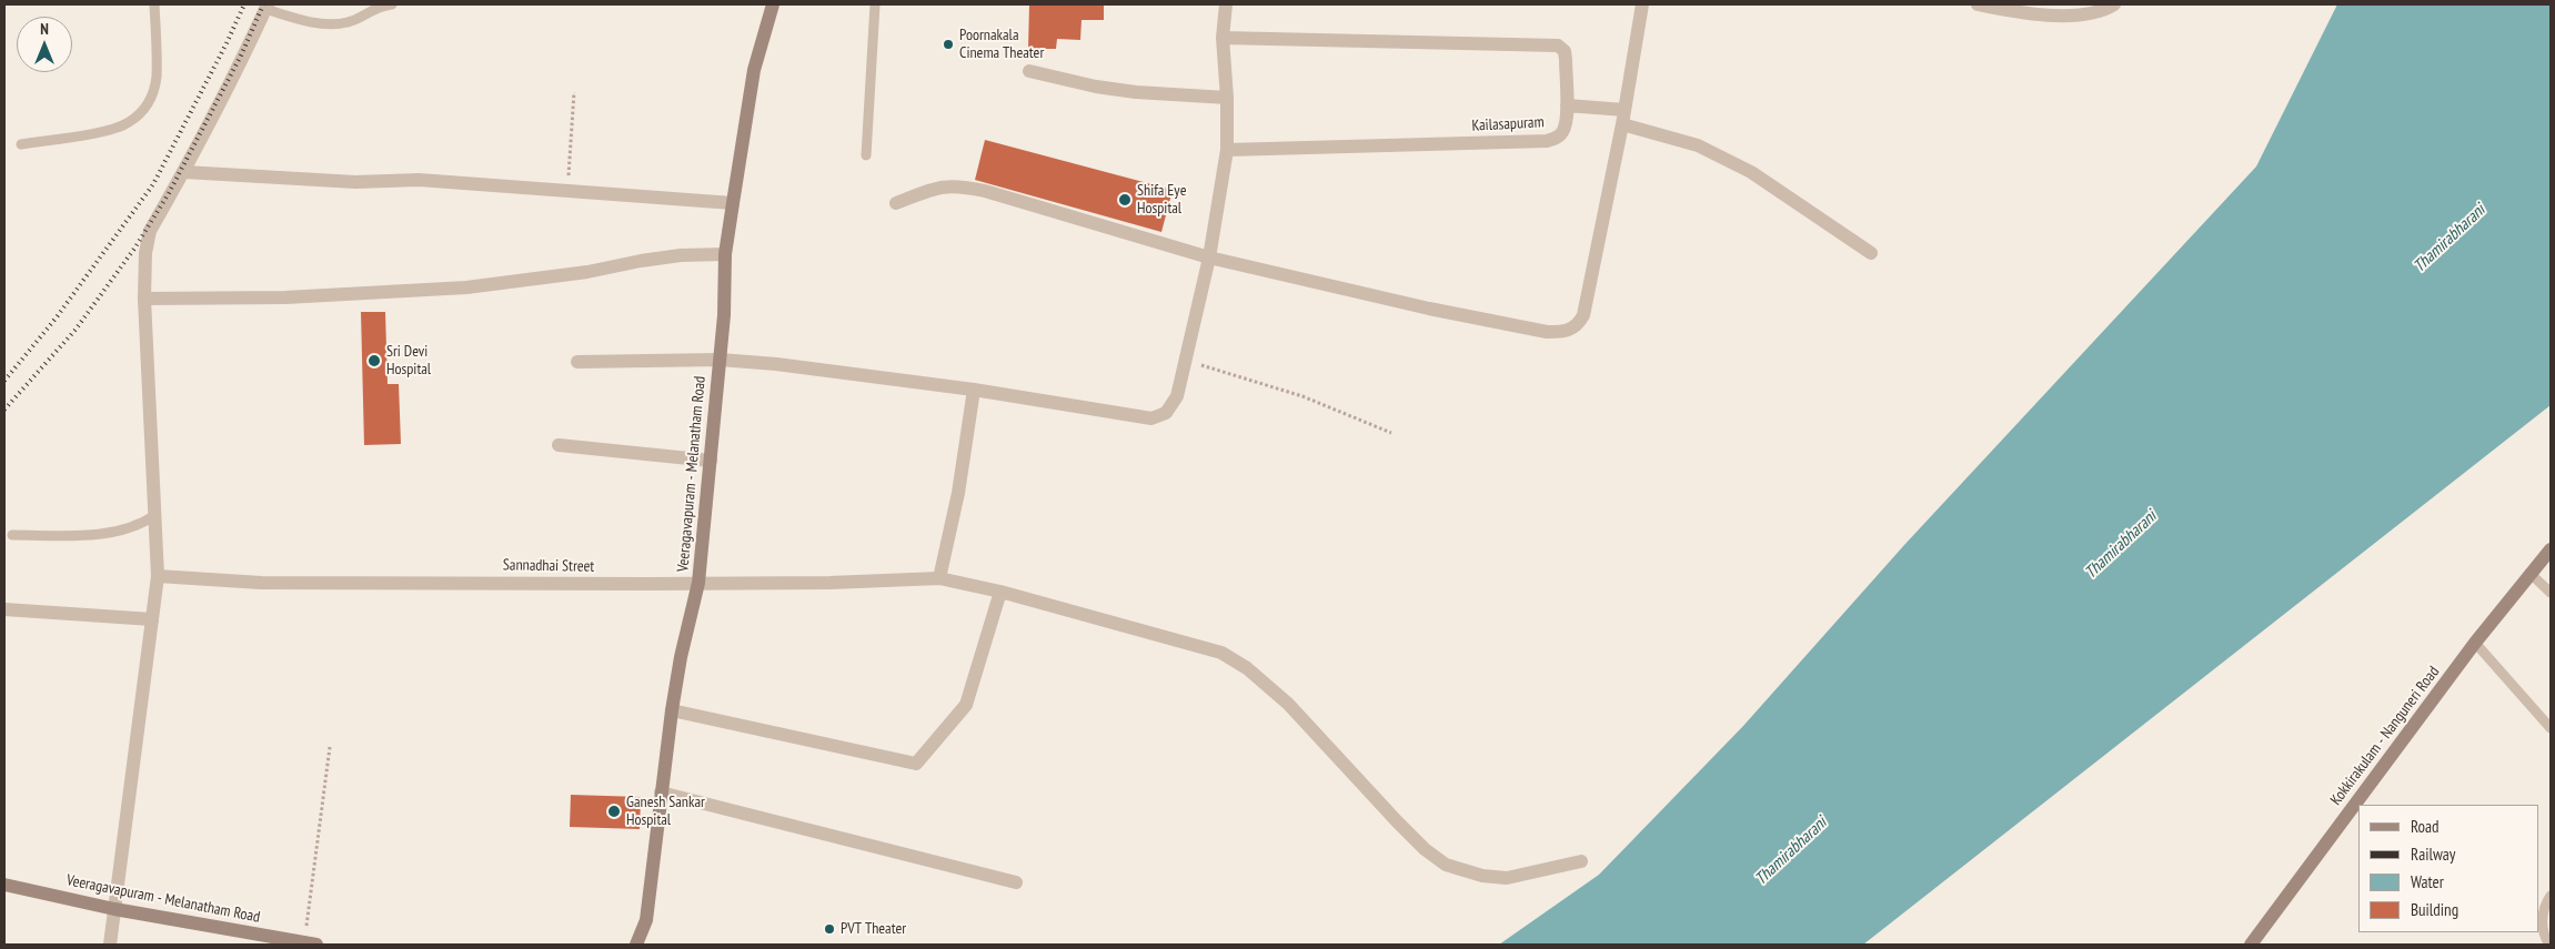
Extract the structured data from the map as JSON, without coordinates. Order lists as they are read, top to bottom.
{
  "streets": {
    "main road": ["Veeragavapuram - Melanatham Road", "Kokkirakulam - Nanguneri Road"],
    "street": ["Kailasapuram", "Sannadhai Street"]
  },
  "crossings": [
    ["Veeragavapuram - Melanatham Road", "Sannadhai Street"]
  ],
  "water": ["Thamirabharani"],
  "places": [
    "Poornakala Cinema Theater",
    "Shifa Eye Hospital",
    "Sri Devi Hospital",
    "Ganesh Sankar Hospital",
    "PVT Theater"
  ],
  "legend": [
    "Road",
    "Railway",
    "Water",
    "Building"
  ],
  "north": "top"
}
